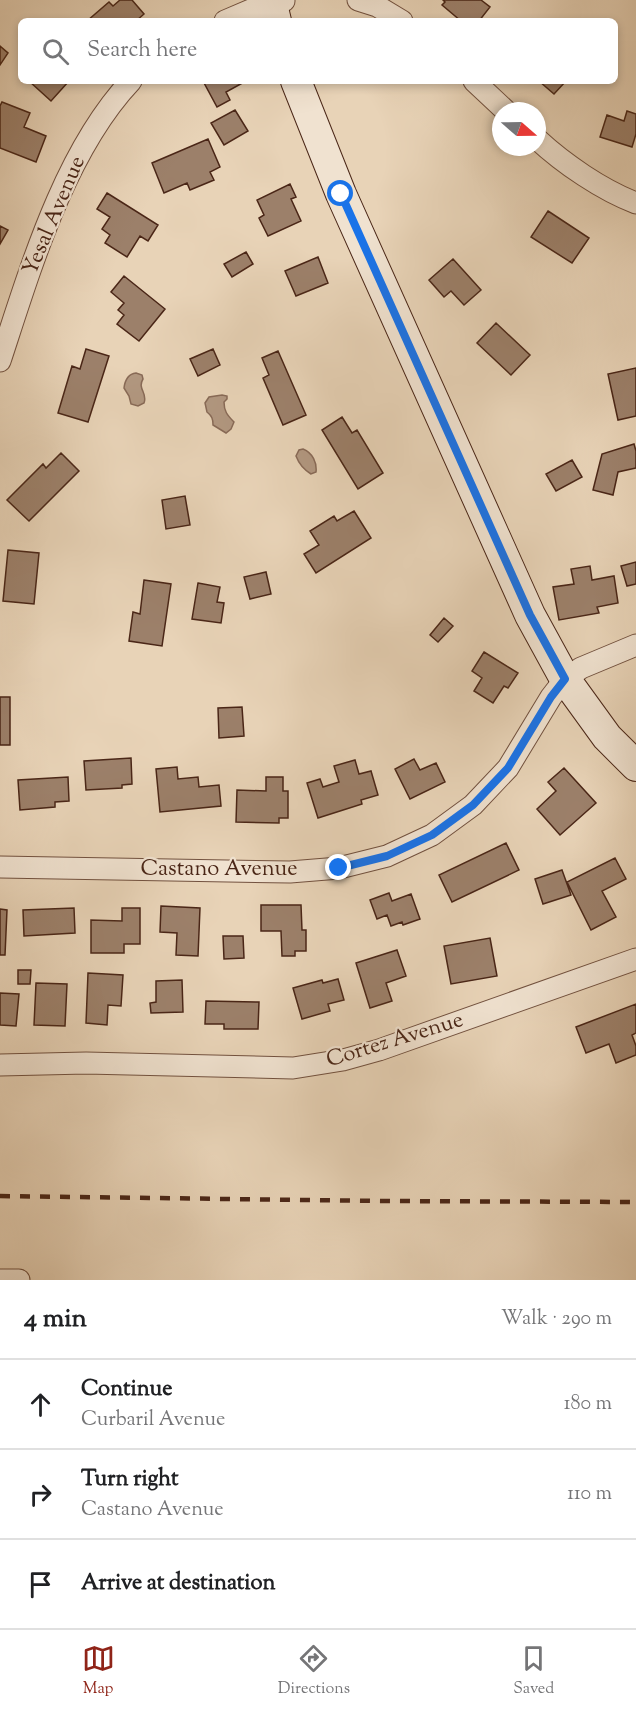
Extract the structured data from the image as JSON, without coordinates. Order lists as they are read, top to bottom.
{
  "streets": {
    "street": ["Yesal Avenue", "Castano Avenue", "Cortez Avenue"]
  },
  "north": "right",
  "page": {
    "search": "Search here",
    "heading": ["4 min", "Walk · 290 m"],
    "list": [
      ["Continue", "Curbaril Avenue", "180 m"],
      ["Turn right", "Castano Avenue", "110 m"],
      "Arrive at destination"
    ],
    "nav": ["Map", "Directions", "Saved"]
  }
}
